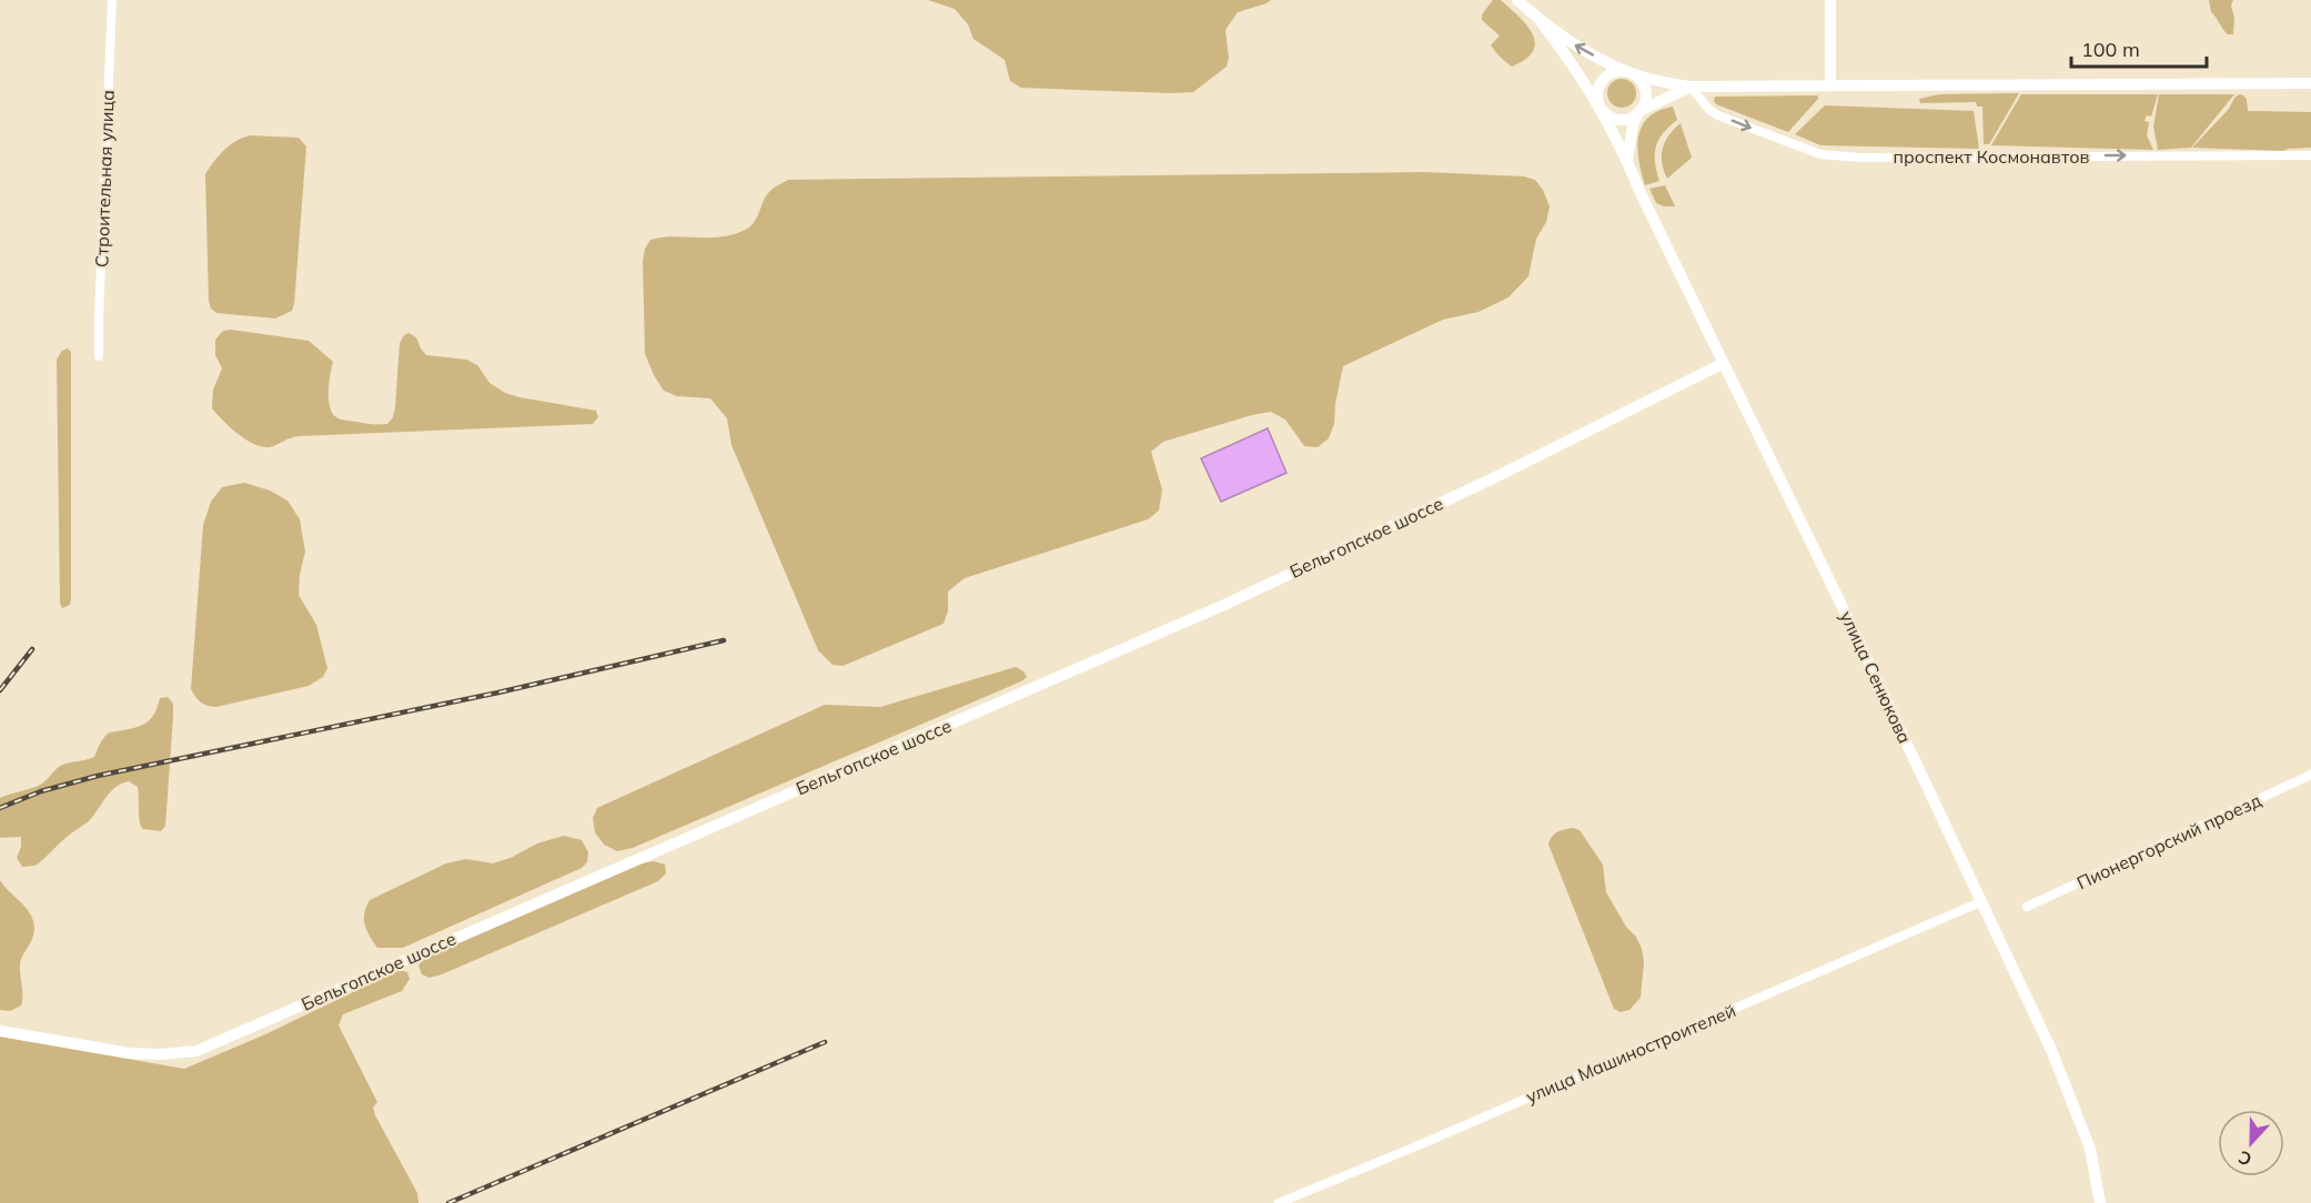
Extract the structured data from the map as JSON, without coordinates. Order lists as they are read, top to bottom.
{
  "streets": {
    "main road": ["Бельгопское шоссе", "улица Сенюкова"],
    "street": [
      "проспект Космонавтов",
      "Строительная улица",
      "Пионергорский проезд",
      "улица Машиностроителей"
    ]
  },
  "crossings": [
    ["Бельгопское шоссе", "улица Сенюкова"],
    ["улица Сенюкова", "улица Машиностроителей"]
  ],
  "one_way": ["проспект Космонавтов"],
  "scale_bar": "100 m",
  "north": "bottom"
}
